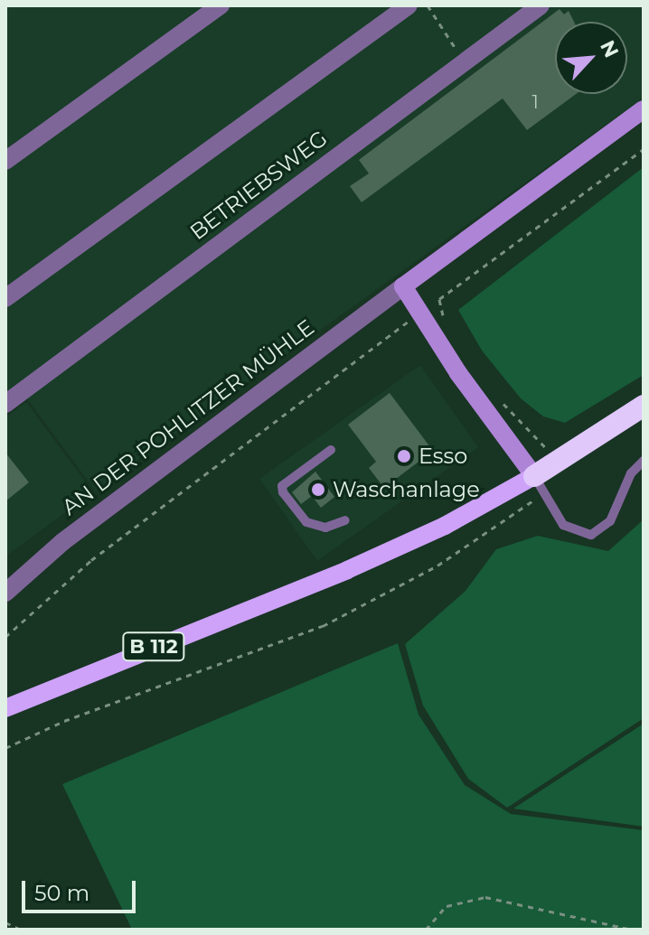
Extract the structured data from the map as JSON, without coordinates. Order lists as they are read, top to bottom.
{
  "streets": {
    "highway": ["B 112"],
    "main road": ["AN DER POHLITZER MÜHLE"],
    "street": ["BETRIEBSWEG"]
  },
  "places": ["Esso", "Waschanlage"],
  "house_numbers": ["1"],
  "scale_bar": "50 m",
  "north": "top right"
}
